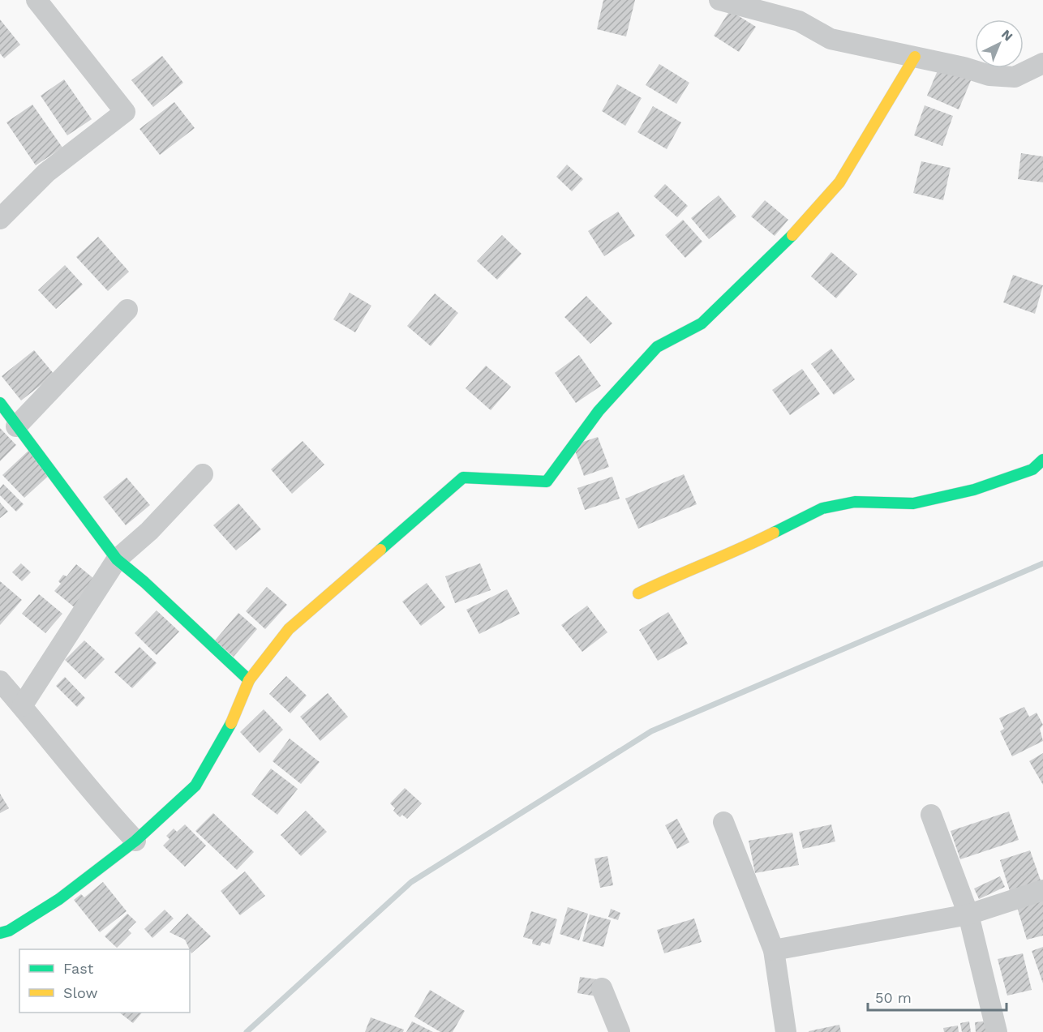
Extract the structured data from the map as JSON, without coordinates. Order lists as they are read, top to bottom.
{
  "legend": ["Fast", "Slow"],
  "scale_bar": "50 m",
  "north": "top right"
}
